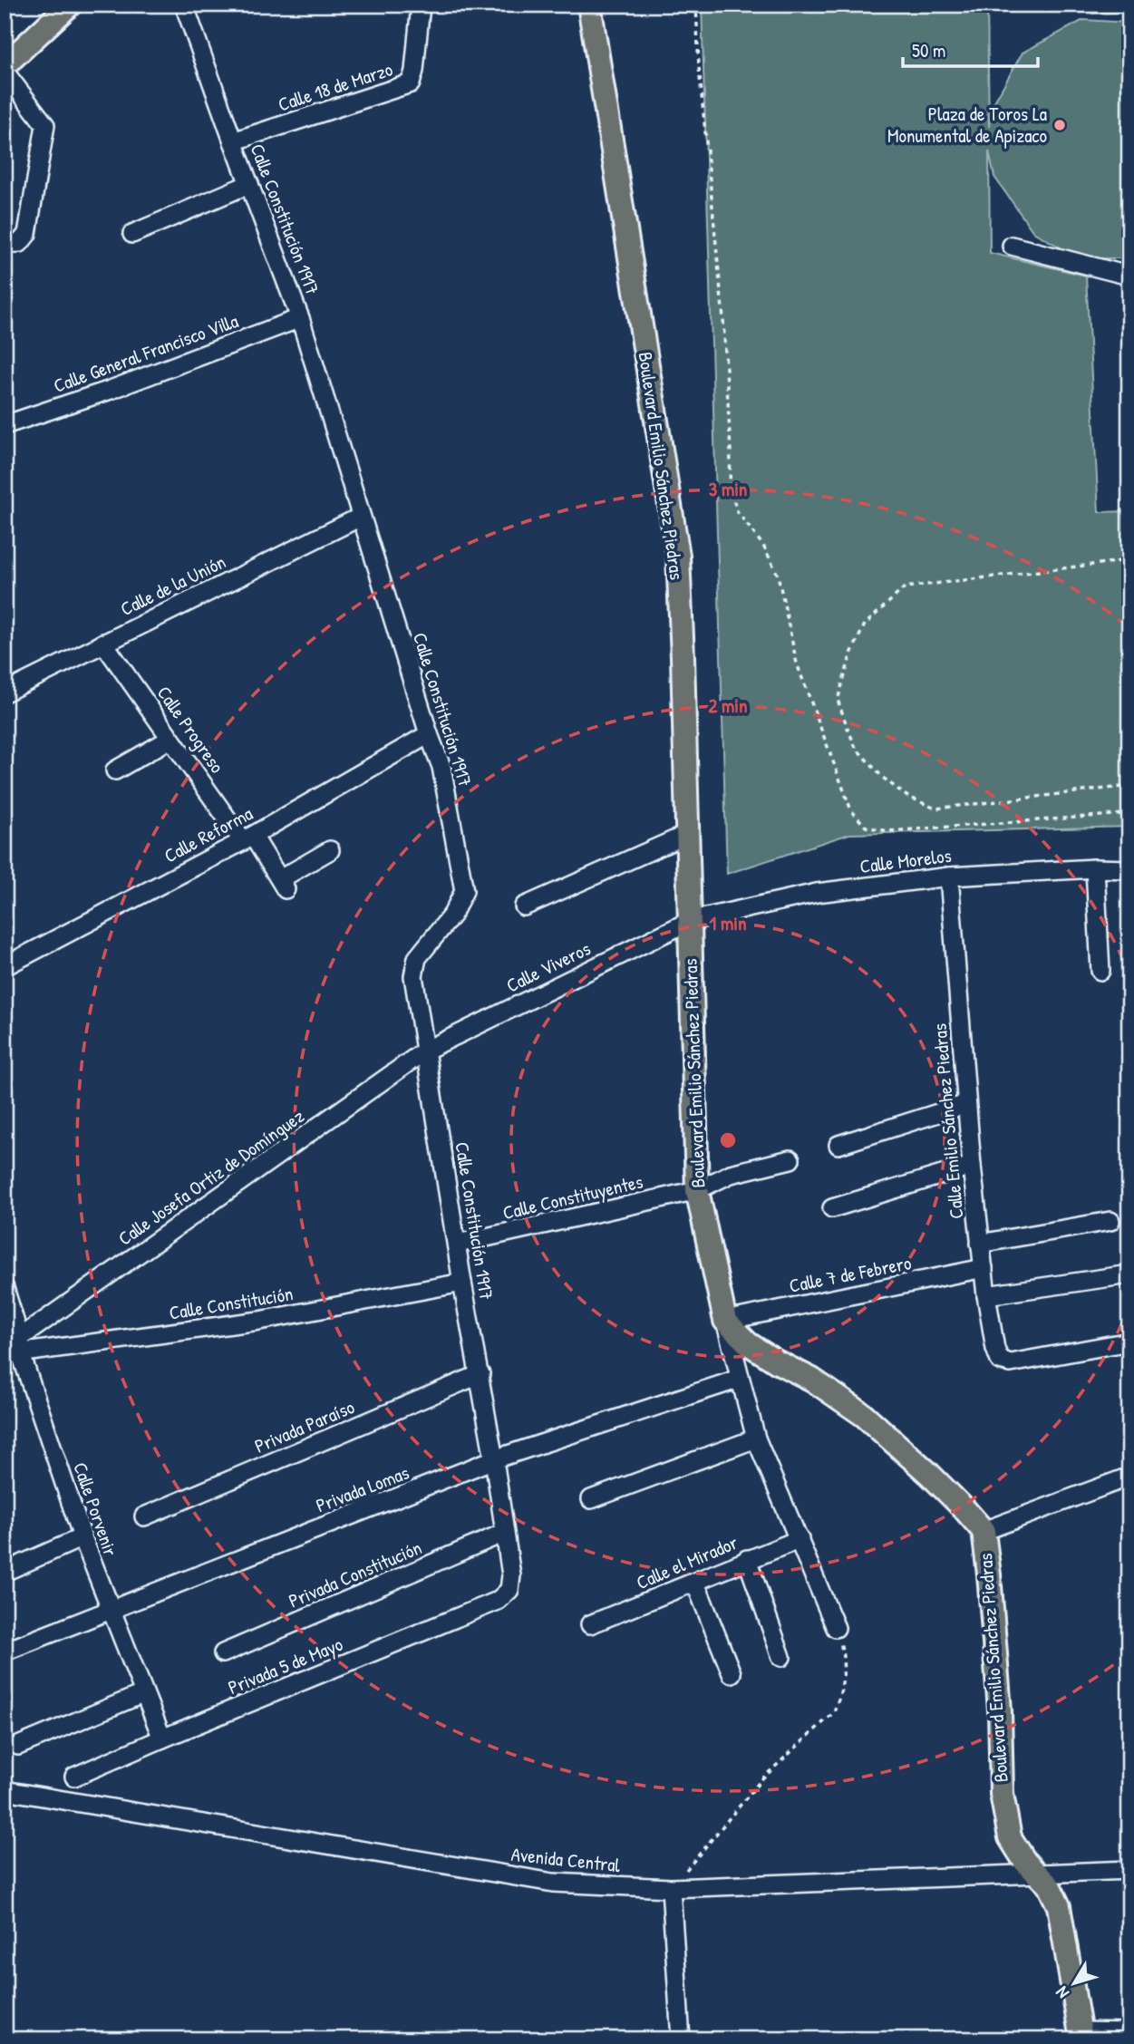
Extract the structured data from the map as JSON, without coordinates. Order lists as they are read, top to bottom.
{
  "streets": {
    "main road": ["Boulevard Emilio Sánchez Piedras"],
    "street": [
      "Calle 18 de Marzo",
      "Calle Constitución 1917",
      "Calle General Francisco Villa",
      "Calle de la Unión",
      "Calle Progreso",
      "Calle Reforma",
      "Calle Morelos",
      "Calle Viveros",
      "Calle Emilio Sánchez Piedras",
      "Calle Josefa Ortiz de Domínguez",
      "Calle Constituyentes",
      "Calle 7 de Febrero",
      "Calle Constitución",
      "Privada Paraíso",
      "Privada Lomas",
      "Calle Porvenir",
      "Calle el Mirador",
      "Privada Constitución",
      "Privada 5 de Mayo",
      "Avenida Central"
    ]
  },
  "crossings": [
    ["Calle 18 de Marzo", "Calle Constitución 1917"],
    ["Calle Constitución 1917", "Calle General Francisco Villa"],
    ["Calle Constitución 1917", "Calle de la Unión"],
    ["Calle Constitución 1917", "Calle Reforma"],
    ["Calle Constitución 1917", "Calle Viveros"],
    ["Calle Constitución 1917", "Calle Josefa Ortiz de Domínguez"],
    ["Calle Constitución 1917", "Calle Constituyentes"],
    ["Calle Constitución 1917", "Calle Constitución"],
    ["Calle Constitución 1917", "Privada Paraíso"],
    ["Calle Constitución 1917", "Privada Lomas"],
    ["Calle Constitución 1917", "Privada Constitución"],
    ["Calle Constitución 1917", "Privada 5 de Mayo"],
    ["Boulevard Emilio Sánchez Piedras", "Calle Morelos"],
    ["Boulevard Emilio Sánchez Piedras", "Calle Viveros"],
    ["Boulevard Emilio Sánchez Piedras", "Calle Constituyentes"],
    ["Boulevard Emilio Sánchez Piedras", "Calle 7 de Febrero"],
    ["Boulevard Emilio Sánchez Piedras", "Avenida Central"],
    ["Calle de la Unión", "Calle Progreso"],
    ["Calle Progreso", "Calle Reforma"],
    ["Calle Morelos", "Calle Viveros"],
    ["Calle Morelos", "Calle Emilio Sánchez Piedras"],
    ["Calle Viveros", "Calle Josefa Ortiz de Domínguez"],
    ["Calle Emilio Sánchez Piedras", "Calle 7 de Febrero"],
    ["Calle Josefa Ortiz de Domínguez", "Calle Constitución"],
    ["Calle Josefa Ortiz de Domínguez", "Calle Porvenir"],
    ["Calle Constitución", "Calle Porvenir"],
    ["Privada Lomas", "Calle Porvenir"],
    ["Calle Porvenir", "Privada 5 de Mayo"]
  ],
  "places": ["Plaza de Toros La Monumental de Apizaco"],
  "scale_bar": "50 m",
  "north": "bottom left",
  "rings": ["3 min", "2 min", "1 min"]
}
